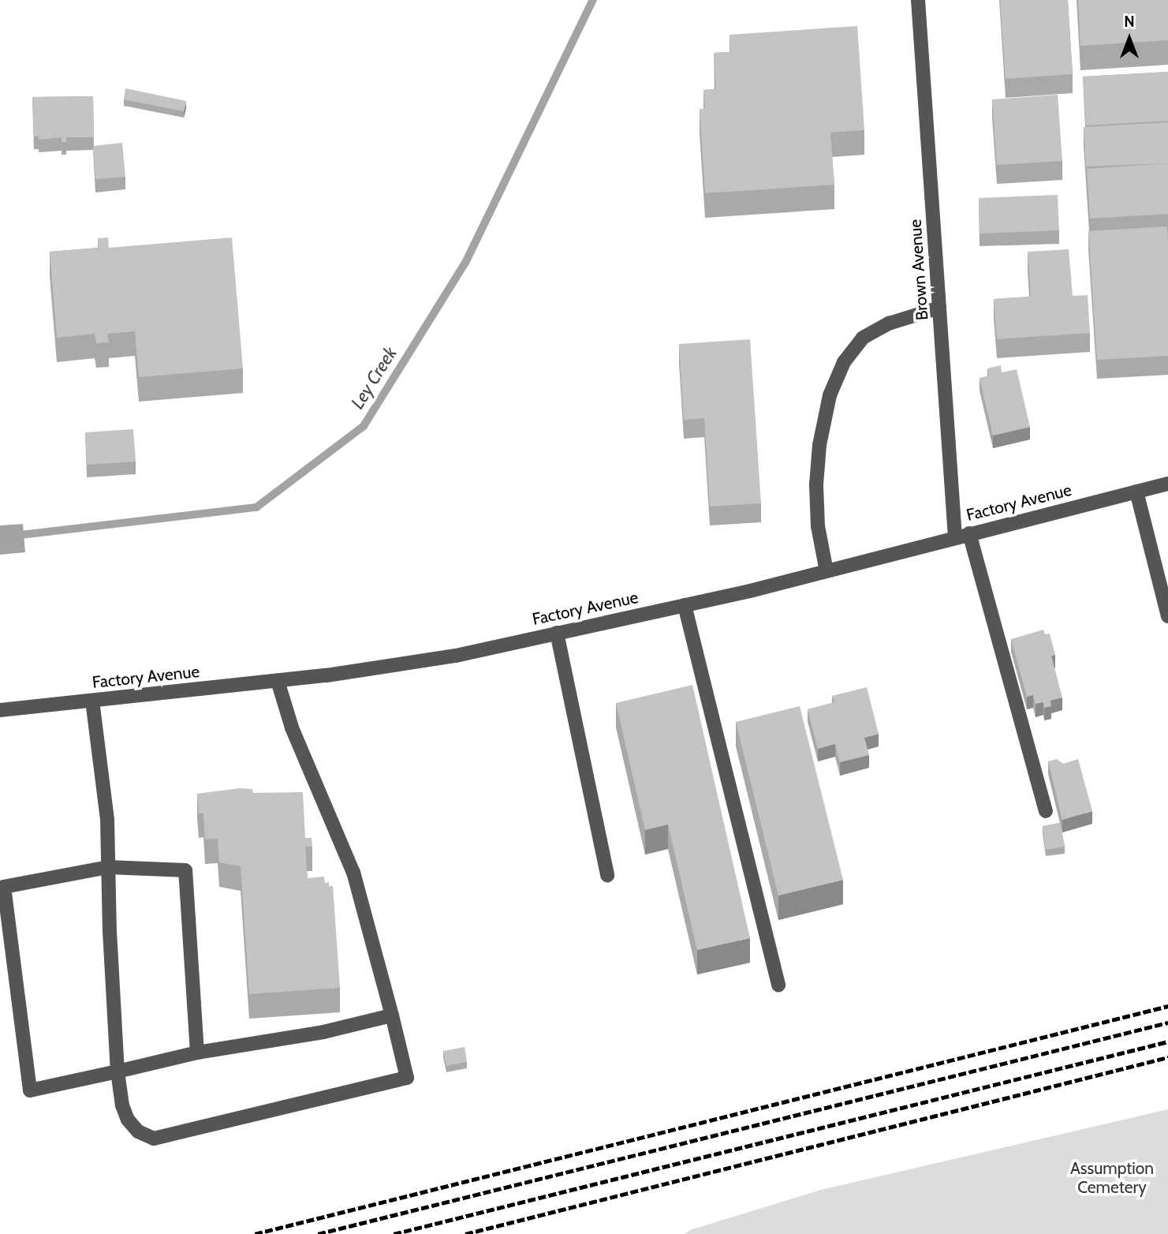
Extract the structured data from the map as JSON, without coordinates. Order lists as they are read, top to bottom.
{
  "streets": {
    "street": ["Brown Avenue", "Factory Avenue"]
  },
  "crossings": [
    ["Brown Avenue", "Factory Avenue"]
  ],
  "water": ["Ley Creek"],
  "parks": ["Assumption Cemetery"],
  "north": "top"
}
